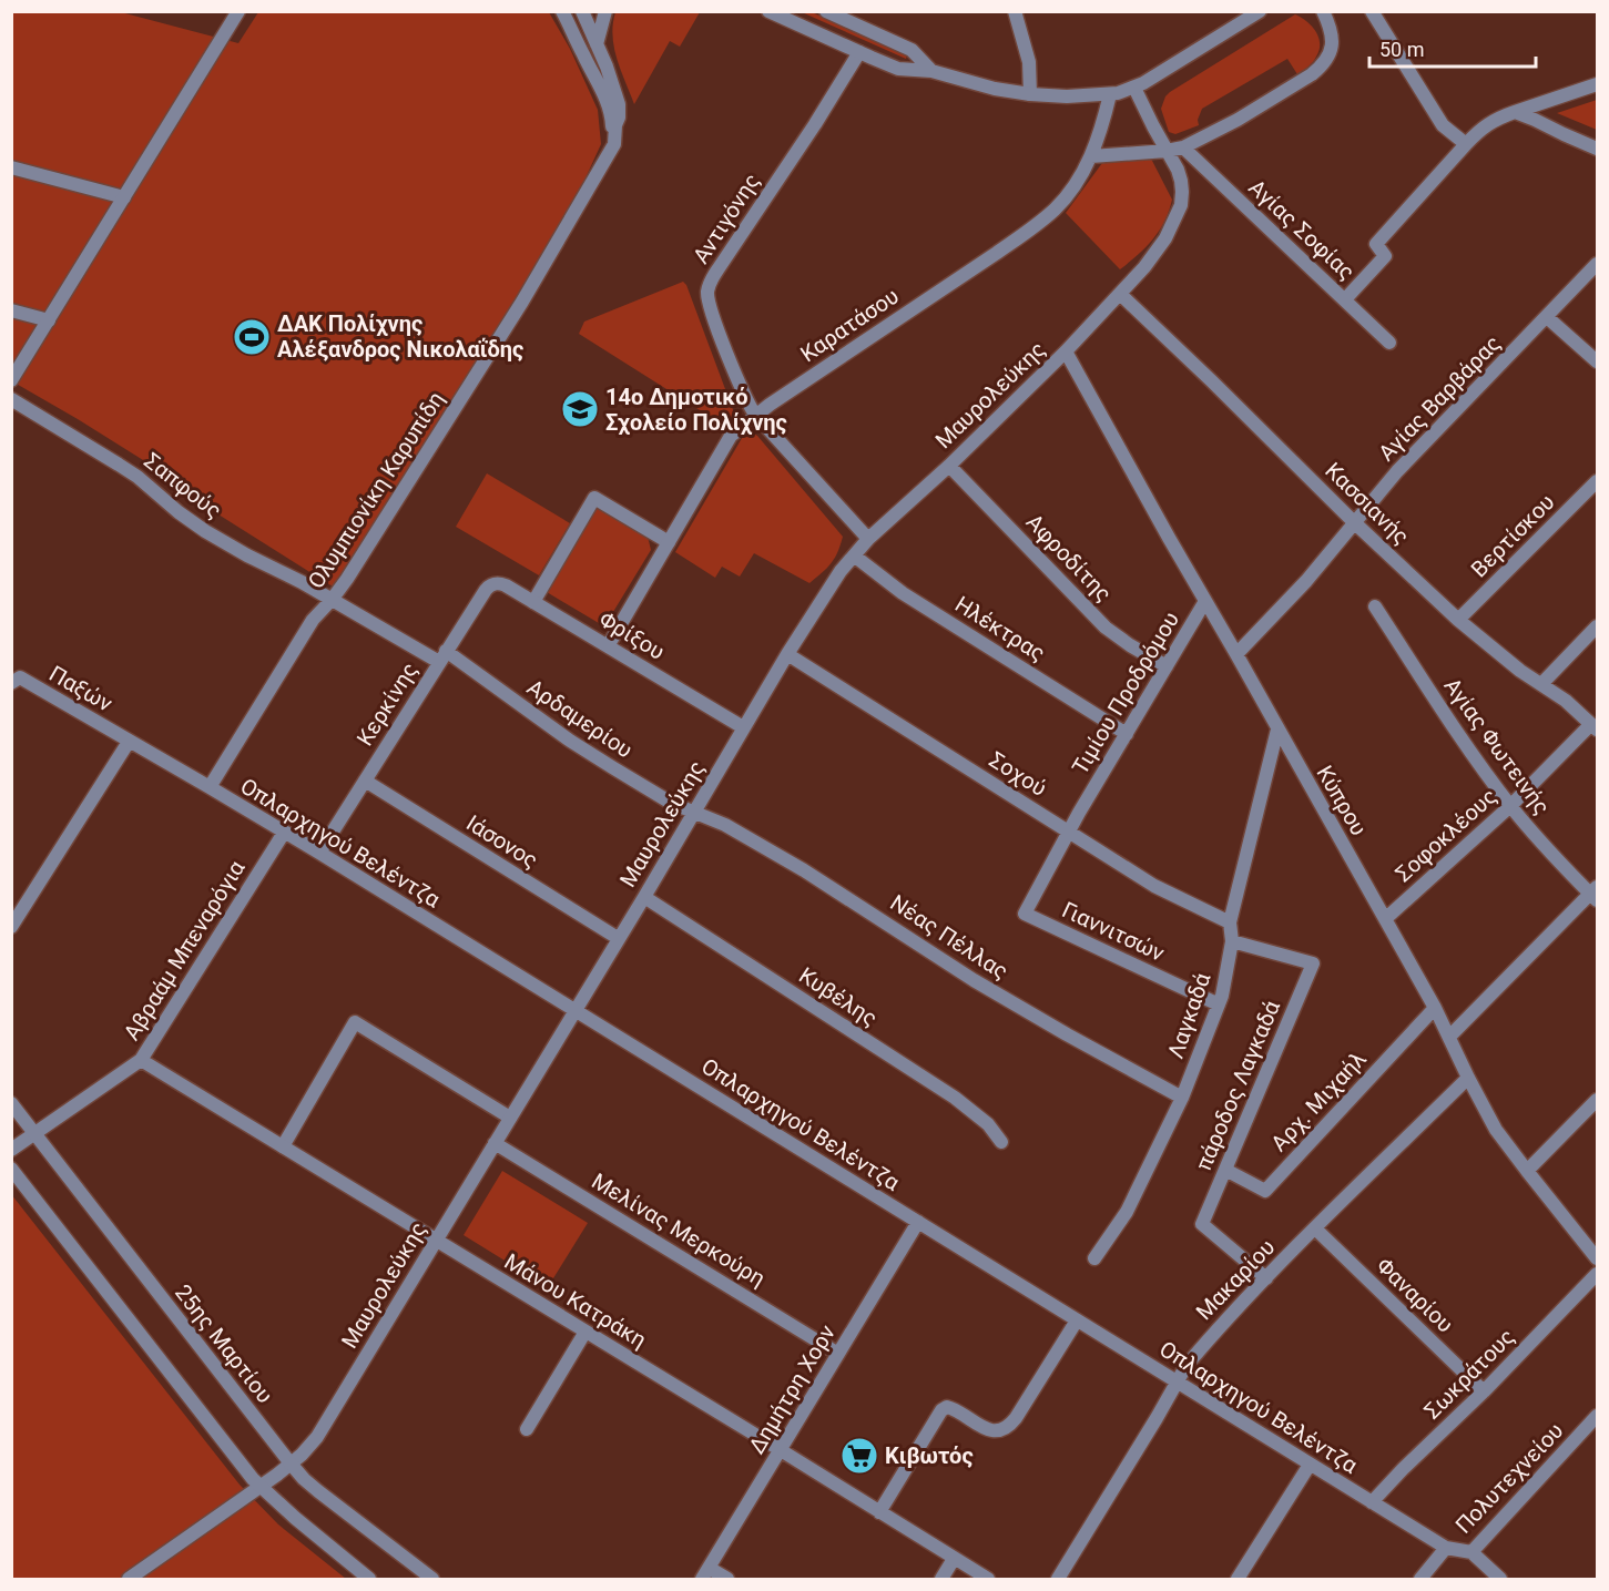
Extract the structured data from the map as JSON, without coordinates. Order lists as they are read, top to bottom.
{
  "streets": {
    "street": [
      "Αντιγόνης",
      "Αγίας Σοφίας",
      "Καρατάσου",
      "Μαυρολεύκης",
      "Αγίας Βαρβάρας",
      "Σαπφούς",
      "Ολυμπιονίκη Καρυπίδη",
      "Κασσιανής",
      "Βερτίσκου",
      "Αφροδίτης",
      "Ηλέκτρας",
      "Φρίξου",
      "Παξών",
      "Τιμίου Προδρόμου",
      "Κερκίνης",
      "Αρδαμερίου",
      "Αγίας Φωτεινής",
      "Σοχού",
      "Κύπρου",
      "Σοφοκλέους",
      "Ιάσoνος",
      "Οπλαρχηγού Βελέντζα",
      "Γιαννιτσών",
      "Νέας Πέλλας",
      "Αβραάμ Μπεναρόγια",
      "Κυβέλης",
      "Λαγκαδά",
      "πάροδος Λαγκαδά",
      "Αρχ. Μιχαήλ",
      "Μελίνας Μερκούρη",
      "Μακαρίου",
      "Φαναρίου",
      "Μάνου Κατράκη",
      "25ης Μαρτίου",
      "Σωκράτους",
      "Δημήτρη Χορν",
      "Πολυτεχνείου"
    ]
  },
  "crossings": [
    ["Αντιγόνης", "Καρατάσου"],
    ["Αντιγόνης", "Μαυρολεύκης"],
    ["Καρατάσου", "Φρίξου"],
    ["Μαυρολεύκης", "Κασσιανής"],
    ["Μαυρολεύκης", "Αφροδίτης"],
    ["Μαυρολεύκης", "Ηλέκτρας"],
    ["Μαυρολεύκης", "Φρίξου"],
    ["Μαυρολεύκης", "Αρδαμερίου"],
    ["Μαυρολεύκης", "Σοχού"],
    ["Μαυρολεύκης", "Κύπρου"],
    ["Μαυρολεύκης", "Ιάσoνος"],
    ["Μαυρολεύκης", "Οπλαρχηγού Βελέντζα"],
    ["Μαυρολεύκης", "Νέας Πέλλας"],
    ["Μαυρολεύκης", "Κυβέλης"],
    ["Μαυρολεύκης", "Μελίνας Μερκούρη"],
    ["Μαυρολεύκης", "Μάνου Κατράκη"],
    ["Μαυρολεύκης", "25ης Μαρτίου"],
    ["Αγίας Βαρβάρας", "Κασσιανής"],
    ["Αγίας Βαρβάρας", "Κύπρου"],
    ["Σαπφούς", "Ολυμπιονίκη Καρυπίδη"],
    ["Σαπφούς", "Αρδαμερίου"],
    ["Ολυμπιονίκη Καρυπίδη", "Αρδαμερίου"],
    ["Ολυμπιονίκη Καρυπίδη", "Οπλαρχηγού Βελέντζα"],
    ["Κασσιανής", "Βερτίσκου"],
    ["Κασσιανής", "Σοφοκλέους"],
    ["Αφροδίτης", "Τιμίου Προδρόμου"],
    ["Ηλέκτρας", "Τιμίου Προδρόμου"],
    ["Φρίξου", "Κερκίνης"],
    ["Παξών", "Οπλαρχηγού Βελέντζα"],
    ["Τιμίου Προδρόμου", "Σοχού"],
    ["Τιμίου Προδρόμου", "Κύπρου"],
    ["Τιμίου Προδρόμου", "Γιαννιτσών"],
    ["Κερκίνης", "Αρδαμερίου"],
    ["Κερκίνης", "Ιάσoνος"],
    ["Κερκίνης", "Οπλαρχηγού Βελέντζα"],
    ["Αρδαμερίου", "Νέας Πέλλας"],
    ["Αγίας Φωτεινής", "Σοφοκλέους"],
    ["Σοχού", "Λαγκαδά"],
    ["Κύπρου", "Σοφοκλέους"],
    ["Κύπρου", "Λαγκαδά"],
    ["Κύπρου", "Αρχ. Μιχαήλ"],
    ["Κύπρου", "Μακαρίου"],
    ["Οπλαρχηγού Βελέντζα", "Αβραάμ Μπεναρόγια"],
    ["Οπλαρχηγού Βελέντζα", "Μακαρίου"],
    ["Οπλαρχηγού Βελέντζα", "Σωκράτους"],
    ["Οπλαρχηγού Βελέντζα", "Δημήτρη Χορν"],
    ["Οπλαρχηγού Βελέντζα", "Πολυτεχνείου"],
    ["Γιαννιτσών", "Λαγκαδά"],
    ["Νέας Πέλλας", "Λαγκαδά"],
    ["Αβραάμ Μπεναρόγια", "Μάνου Κατράκη"],
    ["Αβραάμ Μπεναρόγια", "25ης Μαρτίου"],
    ["Λαγκαδά", "πάροδος Λαγκαδά"],
    ["πάροδος Λαγκαδά", "Αρχ. Μιχαήλ"],
    ["πάροδος Λαγκαδά", "Μακαρίου"],
    ["Μελίνας Μερκούρη", "Δημήτρη Χορν"],
    ["Μακαρίου", "Φαναρίου"],
    ["Φαναρίου", "Σωκράτους"],
    ["Μάνου Κατράκη", "Δημήτρη Χορν"]
  ],
  "places": {
    "sports": ["ΔΑΚ Πολίχνης Αλέξανδρος Νικολαΐδης"],
    "school or university": ["14ο Δημοτικό Σχολείο Πολίχνης"],
    "supermarket": ["Κιβωτός"]
  },
  "scale_bar": "50 m"
}
